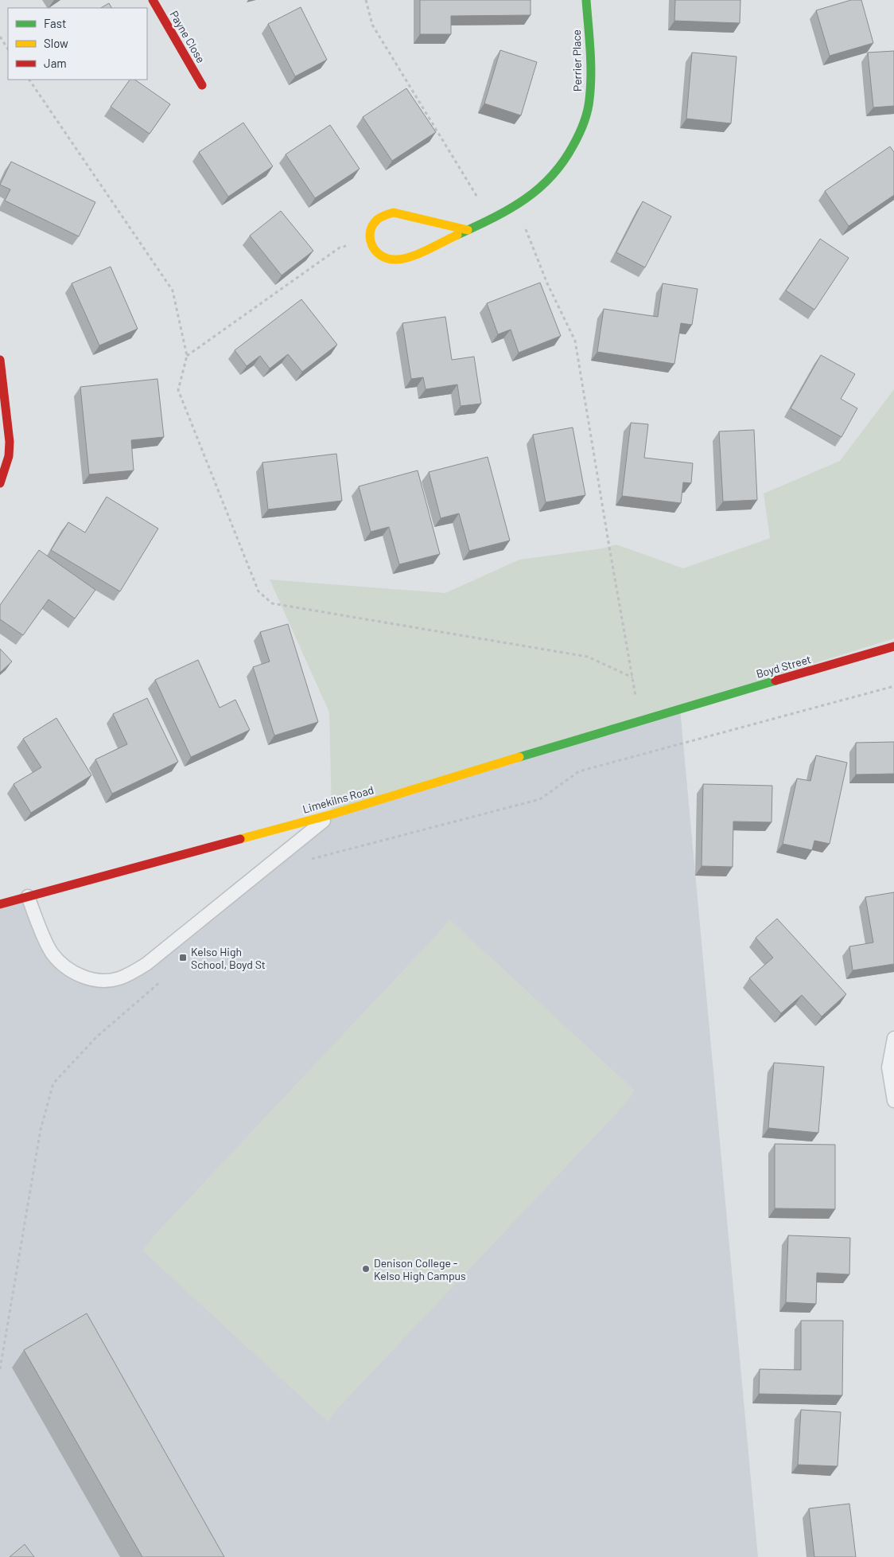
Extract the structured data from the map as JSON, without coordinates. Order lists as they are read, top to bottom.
{
  "streets": {
    "main road": [
      "Payne Close",
      "Perrier Place",
      "Boyd Street",
      "Limekilns Road"
    ]
  },
  "crossings": [
    ["Boyd Street", "Limekilns Road"]
  ],
  "places": {
    "transit": ["Kelso High School, Boyd St"],
    "other": ["Denison College - Kelso High Campus"]
  },
  "legend": ["Fast", "Slow", "Jam"]
}
